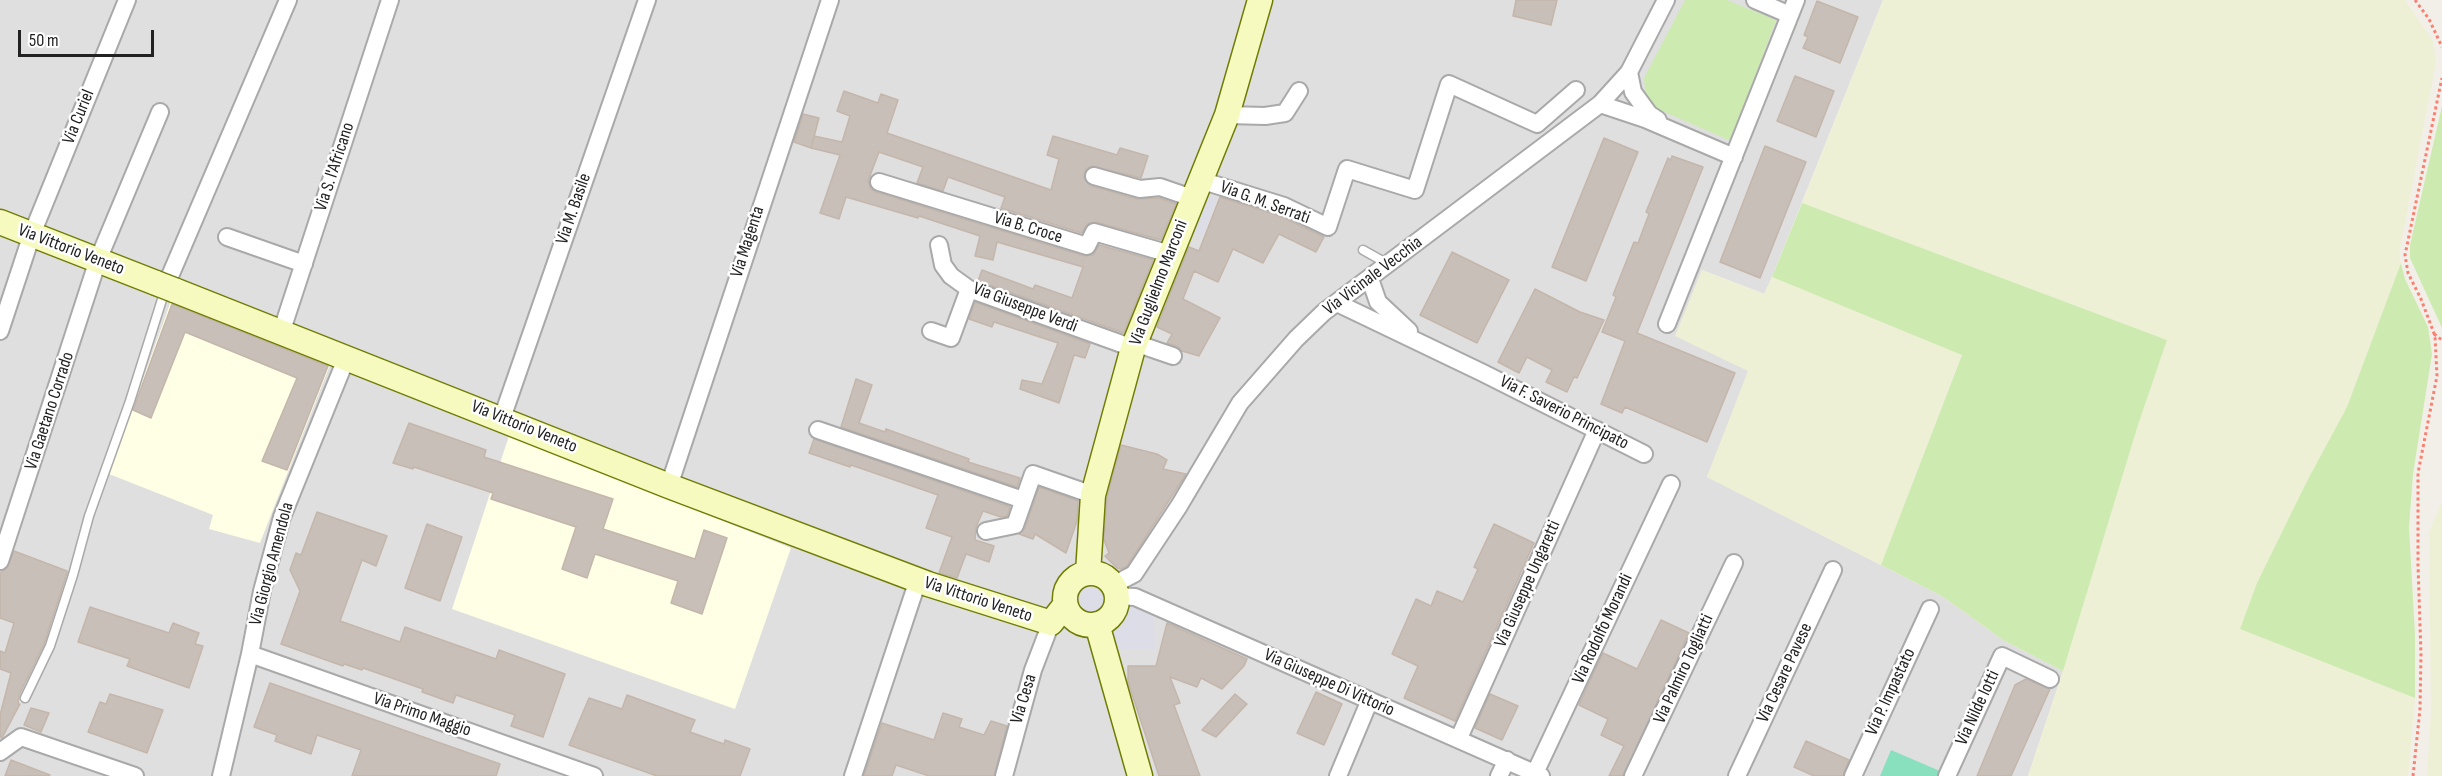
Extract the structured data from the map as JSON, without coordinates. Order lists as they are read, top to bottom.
{
  "streets": {
    "street": [
      "Via Curiel",
      "Via S. l'Africano",
      "Via G. M. Serrati",
      "Via M. Basile",
      "Via B. Croce",
      "Via Magenta",
      "Via Vittorio Veneto",
      "Via Vicinale Vecchia",
      "Via Guglielmo Marconi",
      "Via Giuseppe Verdi",
      "Via Gaetano Corrado",
      "Via F. Saverio Principato",
      "Via Giorgio Amendola",
      "Via Giuseppe Ungaretti",
      "Via Rodolfo Morandi",
      "Via Palmiro Togliatti",
      "Via Cesare Pavese",
      "Via Giuseppe Di Vittorio",
      "Via P. Impastato",
      "Via Cesa",
      "Via Nilde Iotti",
      "Via Primo Maggio"
    ]
  },
  "crossings": [
    ["Via Curiel", "Via Vittorio Veneto"],
    ["Via S. l'Africano", "Via Vittorio Veneto"],
    ["Via G. M. Serrati", "Via Guglielmo Marconi"],
    ["Via M. Basile", "Via Vittorio Veneto"],
    ["Via B. Croce", "Via Guglielmo Marconi"],
    ["Via Magenta", "Via Vittorio Veneto"],
    ["Via Vittorio Veneto", "Via Vicinale Vecchia"],
    ["Via Vittorio Veneto", "Via Guglielmo Marconi"],
    ["Via Vittorio Veneto", "Via Gaetano Corrado"],
    ["Via Vittorio Veneto", "Via Giorgio Amendola"],
    ["Via Vittorio Veneto", "Via Giuseppe Di Vittorio"],
    ["Via Vittorio Veneto", "Via Cesa"],
    ["Via Vicinale Vecchia", "Via Guglielmo Marconi"],
    ["Via Vicinale Vecchia", "Via Giuseppe Di Vittorio"],
    ["Via Vicinale Vecchia", "Via Cesa"],
    ["Via Guglielmo Marconi", "Via Giuseppe Verdi"],
    ["Via Guglielmo Marconi", "Via Giuseppe Di Vittorio"],
    ["Via Guglielmo Marconi", "Via Cesa"],
    ["Via F. Saverio Principato", "Via Giuseppe Ungaretti"],
    ["Via Giorgio Amendola", "Via Primo Maggio"],
    ["Via Giuseppe Ungaretti", "Via Giuseppe Di Vittorio"],
    ["Via Rodolfo Morandi", "Via Giuseppe Di Vittorio"],
    ["Via Giuseppe Di Vittorio", "Via Cesa"]
  ],
  "scale_bar": "50 m"
}
